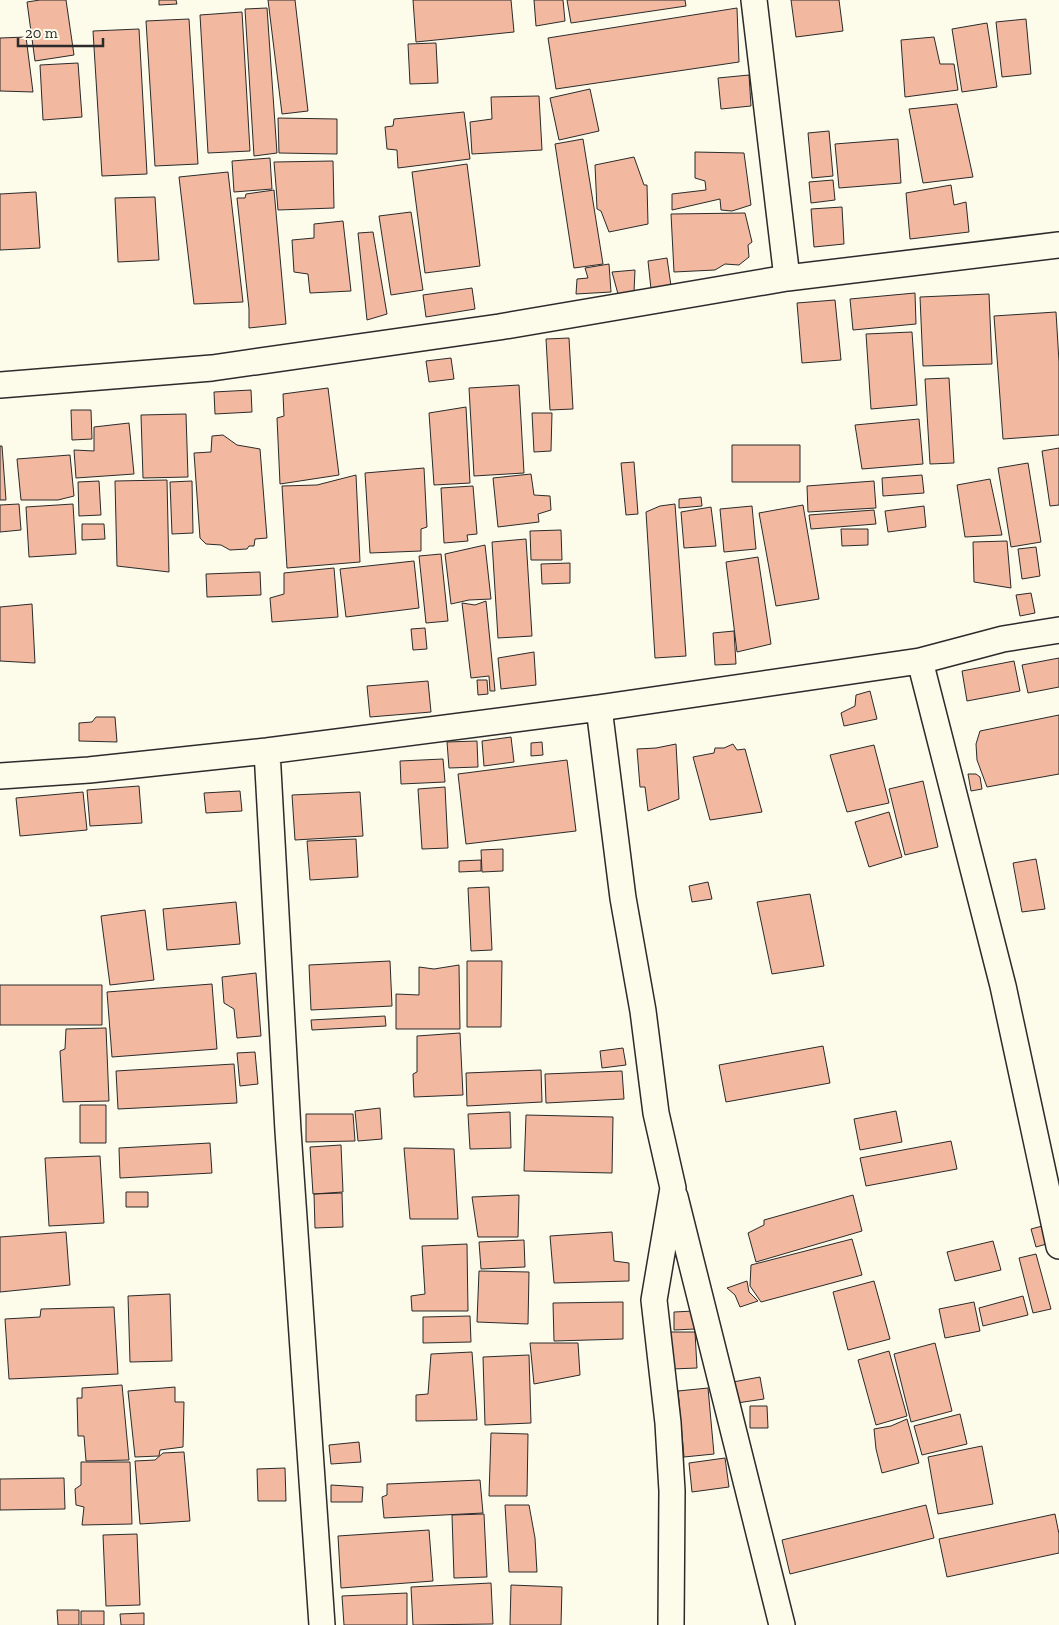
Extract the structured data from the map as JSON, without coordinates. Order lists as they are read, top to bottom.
{
  "scale_bar": "20 m"
}
